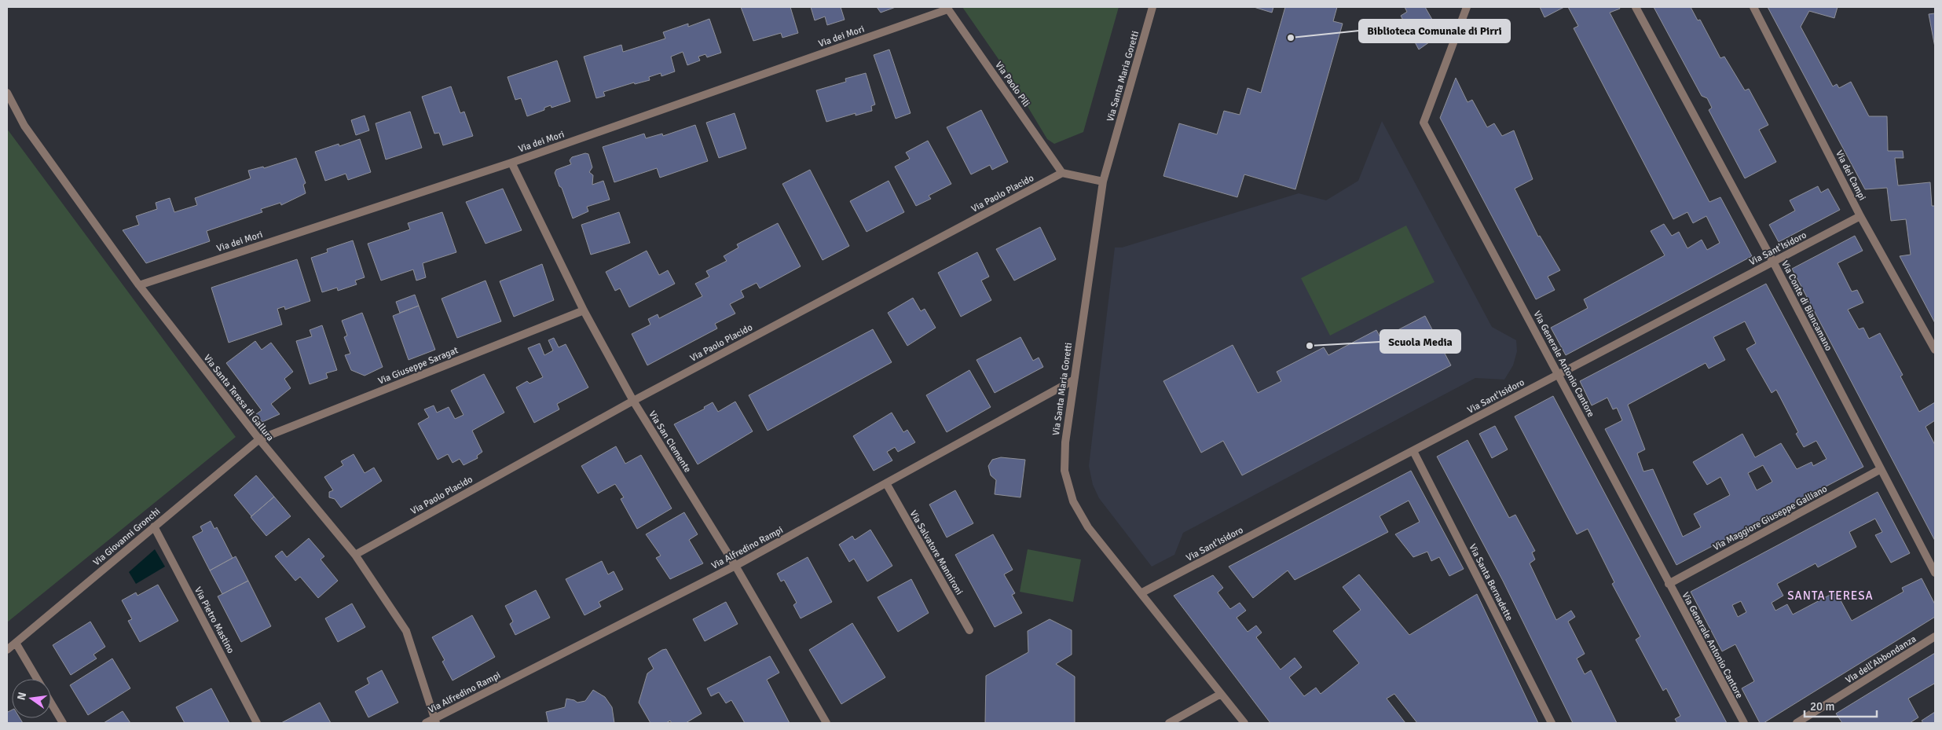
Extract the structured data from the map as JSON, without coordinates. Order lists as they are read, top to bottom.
{
  "streets": {
    "street": [
      "Via dei Mori",
      "Via Santa Maria Goretti",
      "Via Paolo Pili",
      "Via dei Campi",
      "Via Paolo Placido",
      "Via Sant'Isidoro",
      "Via Conte di Biancamano",
      "Via Generale Antonio Cantore",
      "Via Giuseppe Saragat",
      "Via Santa Teresa di Gallura",
      "Via San Clemente",
      "Via Maggiore Giuseppe Galliano",
      "Via Giovanni Gronchi",
      "Via Alfredino Rampi",
      "Via Salvatore Mannironi",
      "Via Santa Bernadette",
      "Via Pietro Mastino",
      "Via dell'Abbondanza"
    ]
  },
  "crossings": [
    ["Via dei Mori", "Via Paolo Pili"],
    ["Via dei Mori", "Via Santa Teresa di Gallura"],
    ["Via dei Mori", "Via San Clemente"],
    ["Via Santa Maria Goretti", "Via Sant'Isidoro"],
    ["Via Santa Maria Goretti", "Via Alfredino Rampi"],
    ["Via Paolo Pili", "Via Paolo Placido"],
    ["Via dei Campi", "Via Sant'Isidoro"],
    ["Via Paolo Placido", "Via Santa Teresa di Gallura"],
    ["Via Paolo Placido", "Via San Clemente"],
    ["Via Sant'Isidoro", "Via Conte di Biancamano"],
    ["Via Sant'Isidoro", "Via Generale Antonio Cantore"],
    ["Via Sant'Isidoro", "Via Santa Bernadette"],
    ["Via Conte di Biancamano", "Via Maggiore Giuseppe Galliano"],
    ["Via Generale Antonio Cantore", "Via Maggiore Giuseppe Galliano"],
    ["Via Giuseppe Saragat", "Via Santa Teresa di Gallura"],
    ["Via Giuseppe Saragat", "Via San Clemente"],
    ["Via Giuseppe Saragat", "Via Giovanni Gronchi"],
    ["Via Santa Teresa di Gallura", "Via Giovanni Gronchi"],
    ["Via Santa Teresa di Gallura", "Via Alfredino Rampi"],
    ["Via San Clemente", "Via Alfredino Rampi"],
    ["Via Giovanni Gronchi", "Via Pietro Mastino"],
    ["Via Alfredino Rampi", "Via Salvatore Mannironi"]
  ],
  "districts": ["SANTA TERESA"],
  "places": ["Biblioteca Comunale di Pirri", "Scuola Media"],
  "scale_bar": "20 m",
  "north": "left"
}
